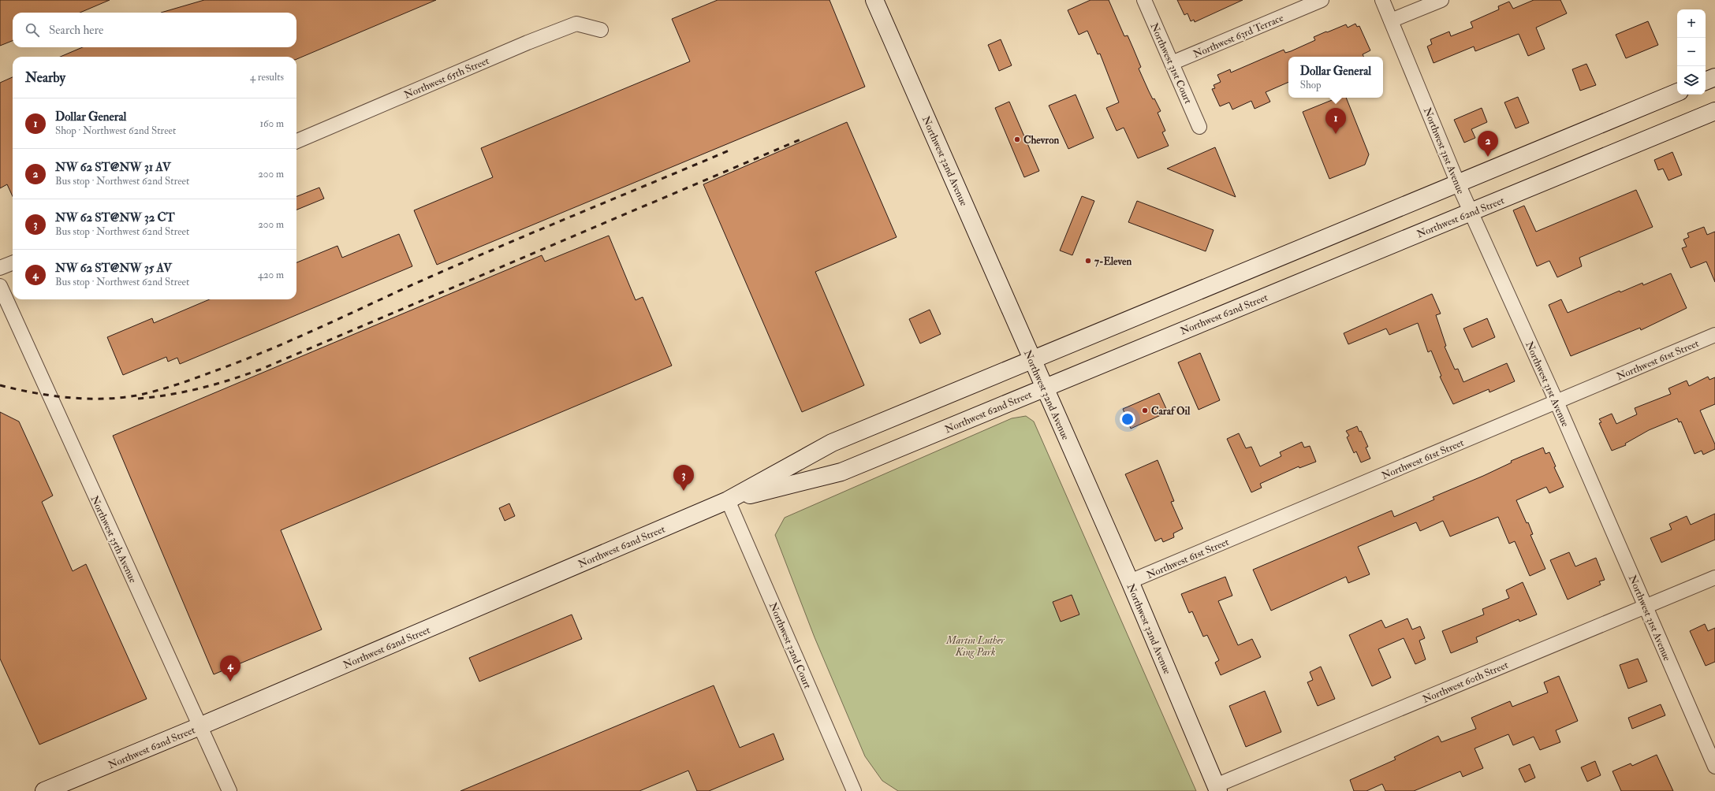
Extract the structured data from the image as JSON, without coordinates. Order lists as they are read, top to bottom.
{
  "streets": {
    "main road": ["Northwest 32nd Avenue", "Northwest 62nd Street"],
    "street": [
      "Northwest 63rd Terrace",
      "Northwest 31st Court",
      "Northwest 65th Street",
      "Northwest 31st Avenue",
      "Northwest 61st Street",
      "Northwest 35th Avenue",
      "Northwest 32nd Court",
      "Northwest 60th Street"
    ]
  },
  "crossings": [
    ["Northwest 63rd Terrace", "Northwest 31st Court"],
    ["Northwest 31st Avenue", "Northwest 62nd Street"],
    ["Northwest 31st Avenue", "Northwest 61st Street"],
    ["Northwest 31st Avenue", "Northwest 60th Street"],
    ["Northwest 32nd Avenue", "Northwest 62nd Street"],
    ["Northwest 32nd Avenue", "Northwest 61st Street"],
    ["Northwest 32nd Avenue", "Northwest 60th Street"],
    ["Northwest 62nd Street", "Northwest 35th Avenue"],
    ["Northwest 62nd Street", "Northwest 32nd Court"]
  ],
  "parks": ["Martin Luther King Park"],
  "places": ["Chevron", "7-Eleven", "Caraf Oil"],
  "page": {
    "map_buttons": ["+", "−"],
    "search": "Search here",
    "popup": ["Dollar General", "Shop"],
    "heading": ["Nearby", "4 results"],
    "list": [
      {
        "mark": "1",
        "name": "Dollar General",
        "note": "Shop · Northwest 62nd Street",
        "value": "160 m"
      },
      {
        "mark": "2",
        "name": "NW 62 ST@NW 31 AV",
        "note": "Bus stop · Northwest 62nd Street",
        "value": "200 m"
      },
      {
        "mark": "3",
        "name": "NW 62 ST@NW 32 CT",
        "note": "Bus stop · Northwest 62nd Street",
        "value": "200 m"
      },
      {
        "mark": "4",
        "name": "NW 62 ST@NW 35 AV",
        "note": "Bus stop · Northwest 62nd Street",
        "value": "420 m"
      }
    ],
    "pins": [
      "1",
      "2",
      "3",
      "4"
    ]
  }
}
